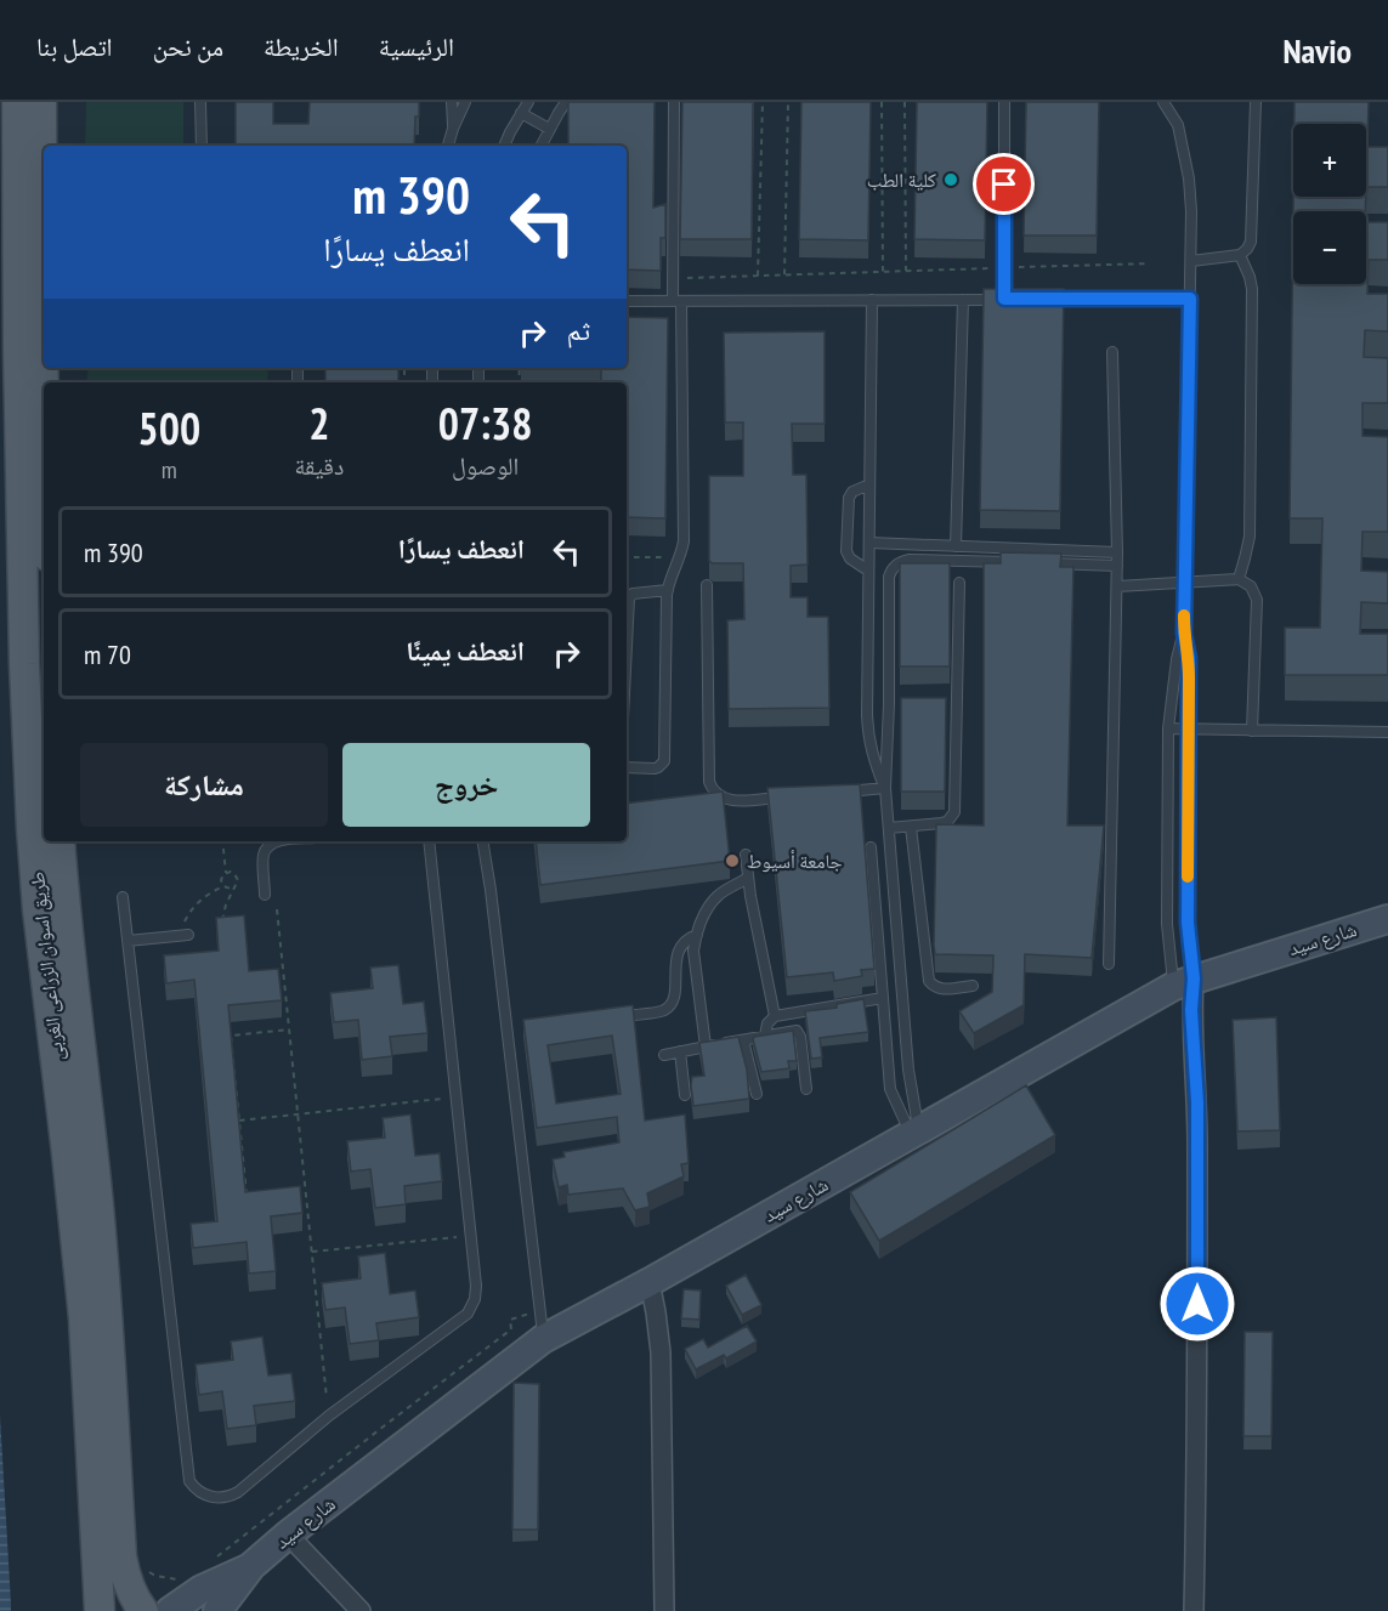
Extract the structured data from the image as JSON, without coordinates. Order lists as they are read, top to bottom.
{
  "streets": {
    "main road": ["شارع سيد", "طريق اسوان الزراعى الغربى"]
  },
  "places": ["كلية الطب", "جامعة أسيوط"],
  "page": {
    "header": "Navio",
    "nav": [
      "الرئيسية",
      "الخريطة",
      "من نحن",
      "اتصل بنا"
    ],
    "map_buttons": ["+", "−"],
    "turn": ["390 m", "انعطف يسارًا"],
    "then": "ثم",
    "eta": [
      "07:38",
      "الوصول",
      "2",
      "دقيقة",
      "500",
      "m"
    ],
    "list": [
      {
        "name": "انعطف يسارًا",
        "value": "390 m"
      },
      {
        "name": "انعطف يمينًا",
        "value": "70 m"
      }
    ],
    "buttons": ["خروج", "مشاركة"]
  }
}
